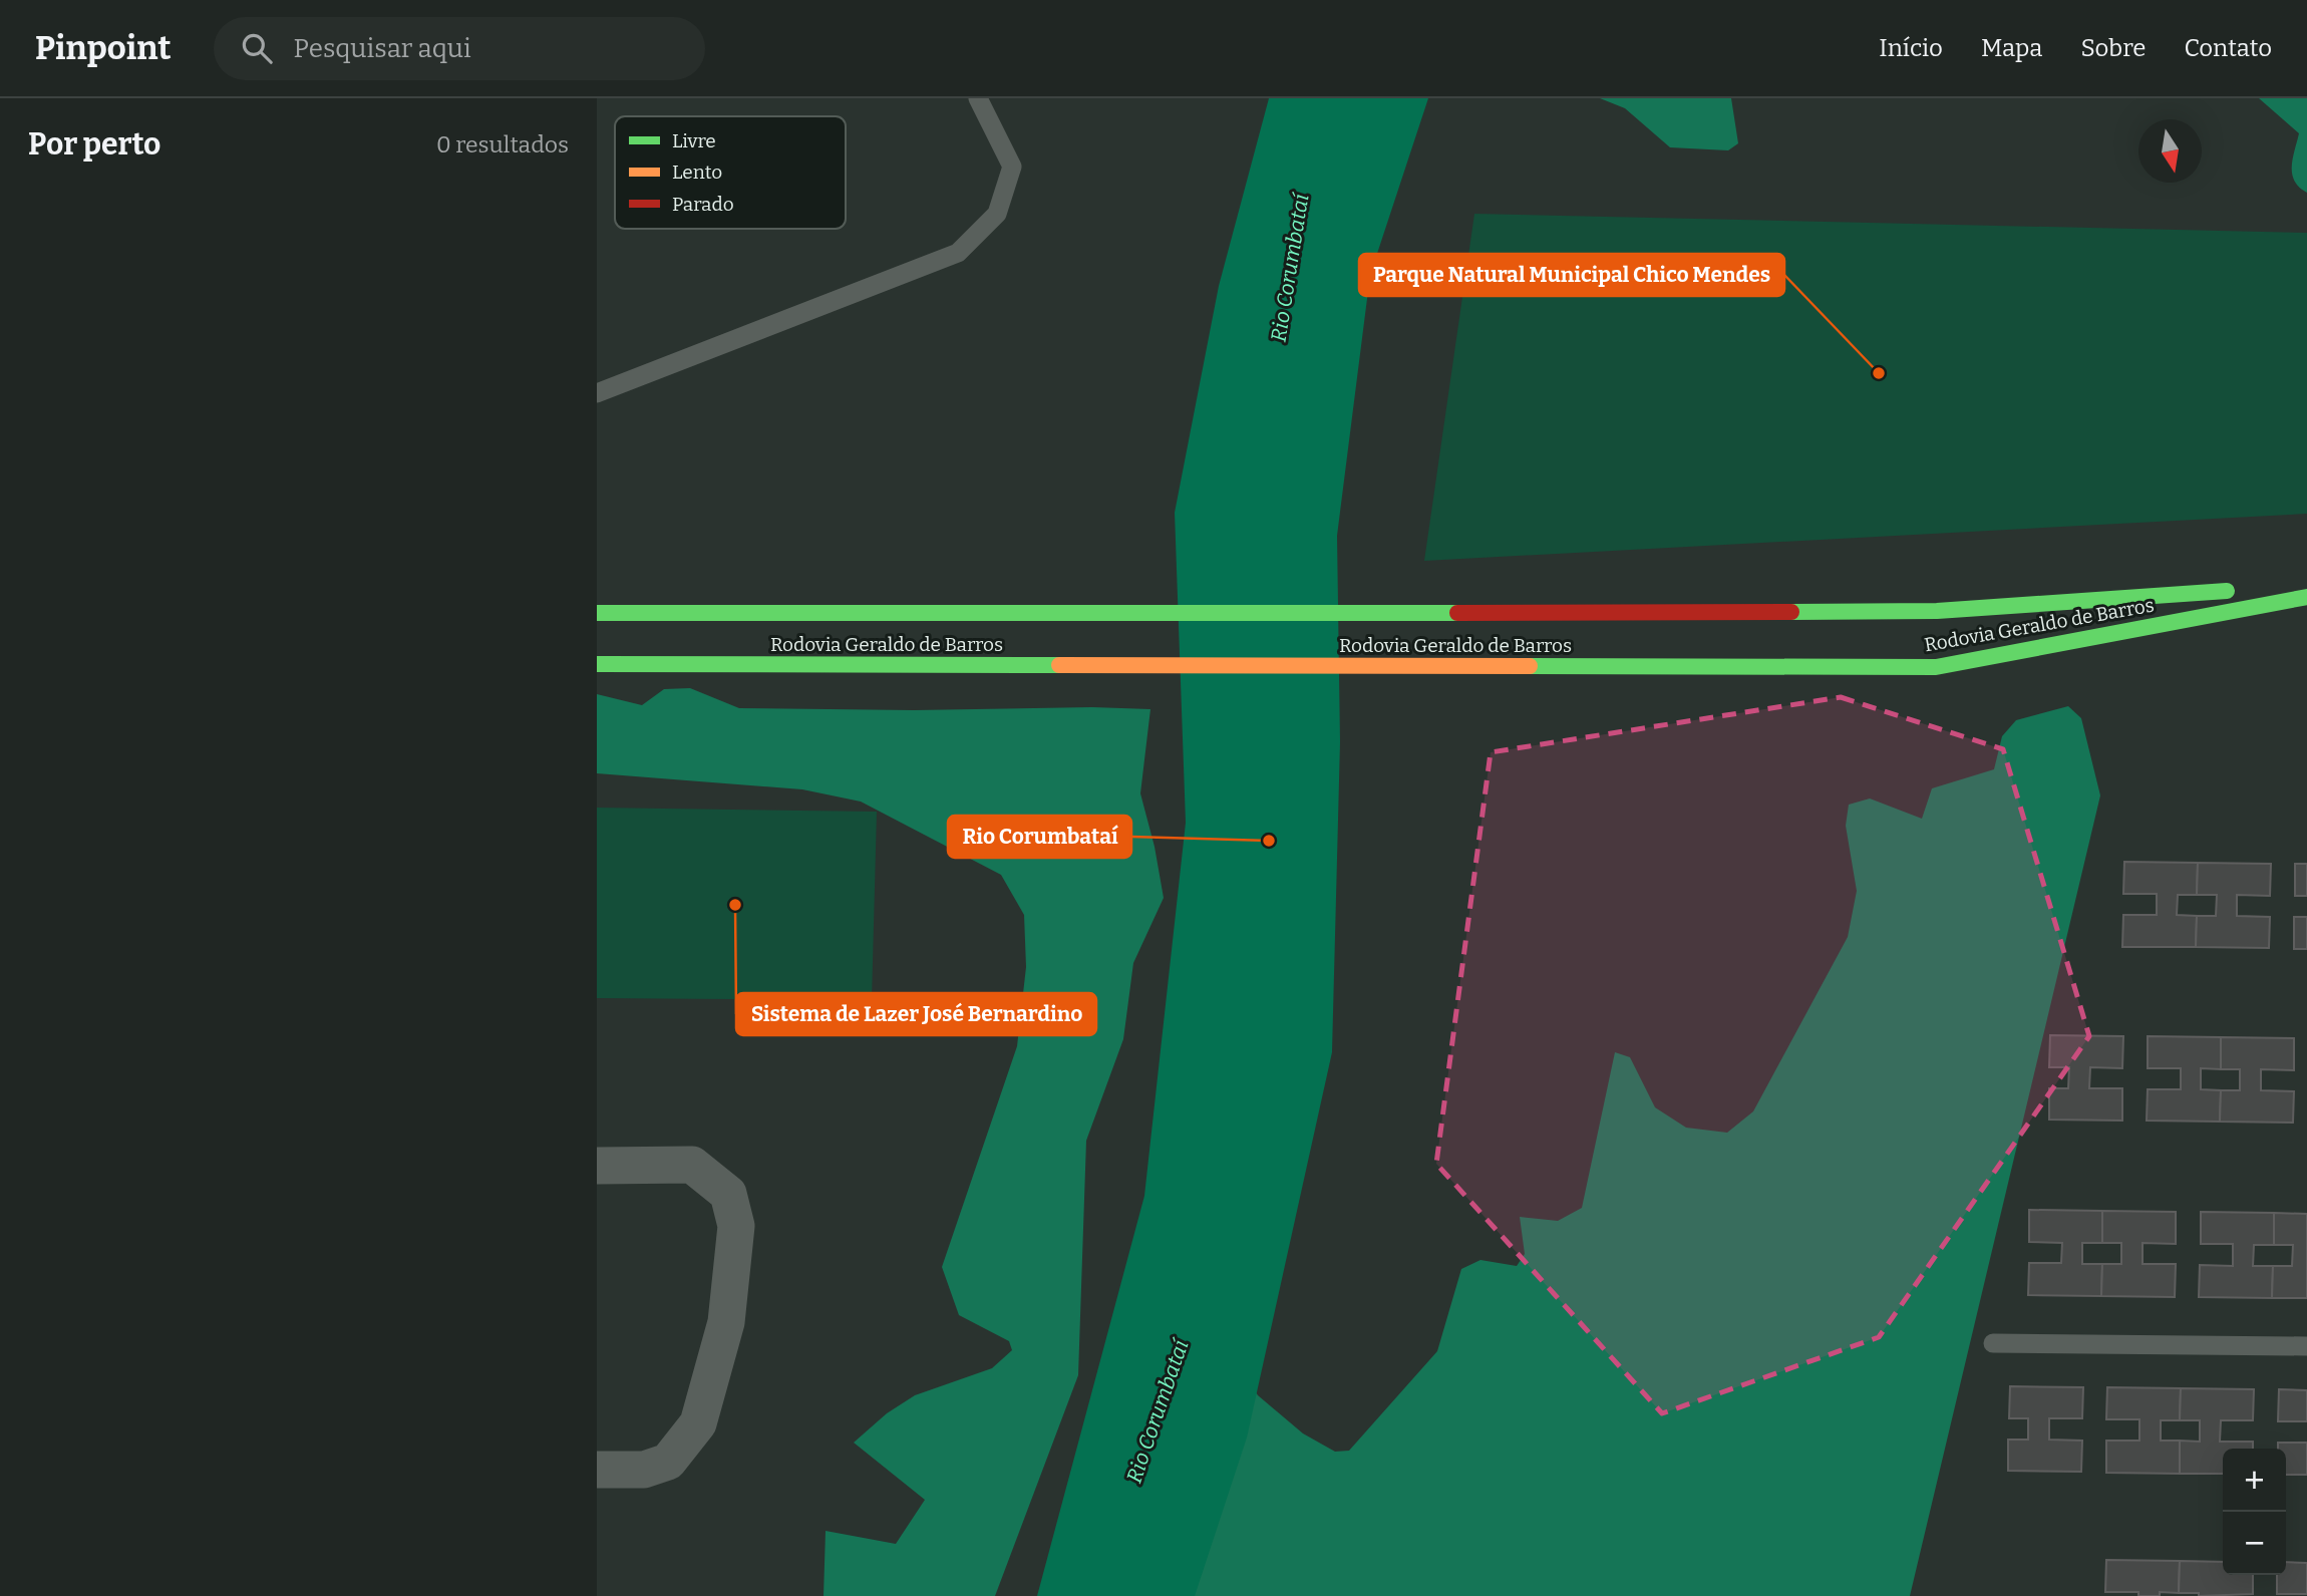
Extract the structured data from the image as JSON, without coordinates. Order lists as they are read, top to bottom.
{
  "streets": {
    "highway": ["Rodovia Geraldo de Barros"]
  },
  "water": ["Rio Corumbataí"],
  "places": ["Parque Natural Municipal Chico Mendes", "Rio Corumbataí", "Sistema de Lazer José Bernardino"],
  "legend": ["Livre", "Lento", "Parado"],
  "north": "bottom",
  "page": {
    "header": "Pinpoint",
    "search": "Pesquisar aqui",
    "nav": [
      "Início",
      "Mapa",
      "Sobre",
      "Contato"
    ],
    "heading": ["Por perto", "0 resultados"],
    "map_buttons": ["+", "−"]
  }
}
